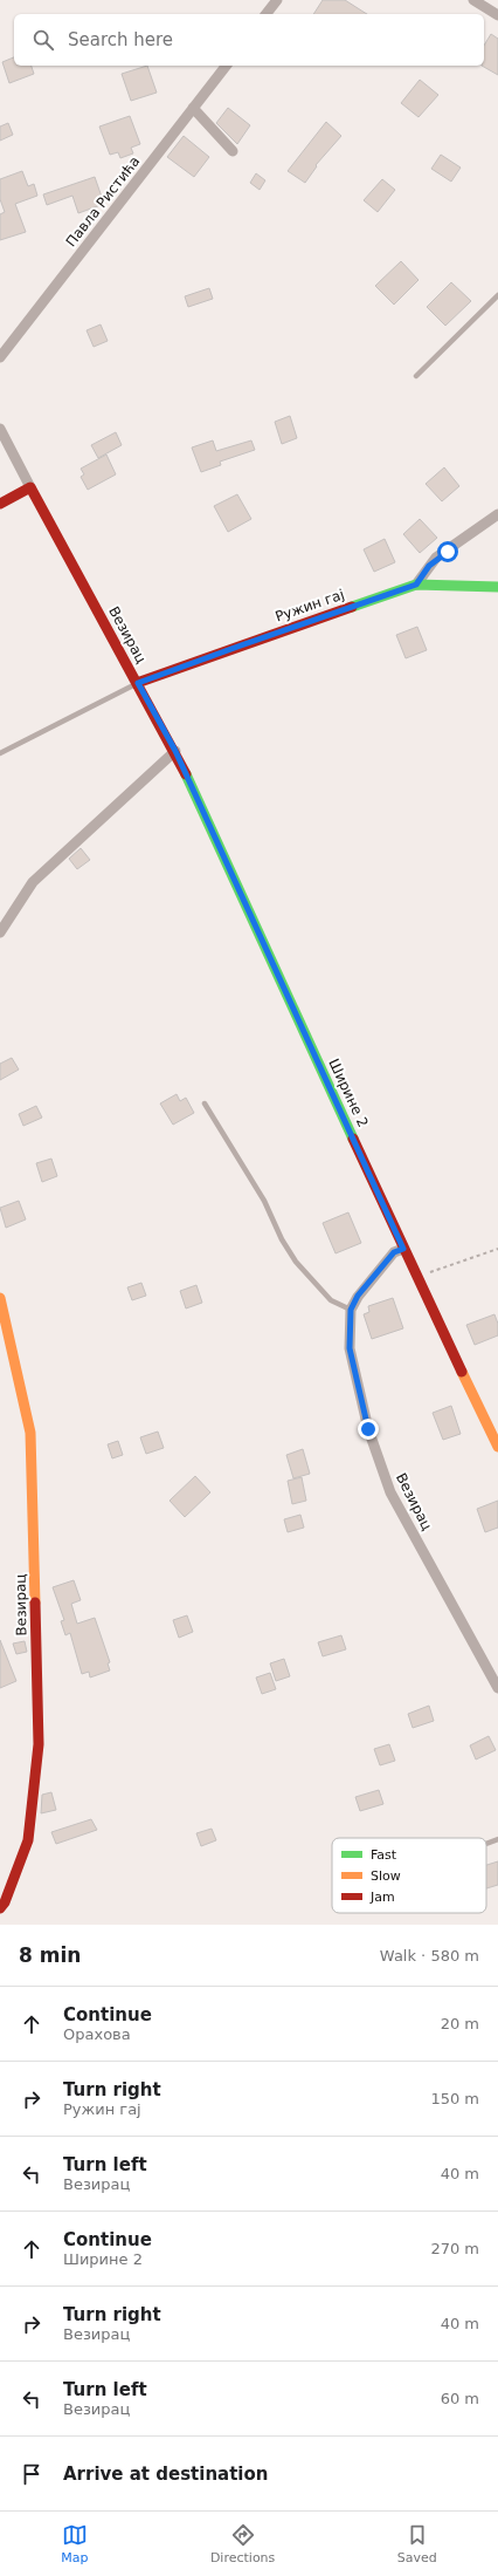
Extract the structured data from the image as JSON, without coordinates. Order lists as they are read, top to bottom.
{
  "streets": {
    "street": [
      "Павла Ристића",
      "Ружин гај",
      "Везирац",
      "Ширине 2"
    ]
  },
  "crossings": [
    ["Ружин гај", "Везирац"],
    ["Везирац", "Ширине 2"]
  ],
  "legend": ["Fast", "Slow", "Jam"],
  "page": {
    "search": "Search here",
    "heading": ["8 min", "Walk · 580 m"],
    "list": [
      ["Continue", "Орахова", "20 m"],
      ["Turn right", "Ружин гај", "150 m"],
      ["Turn left", "Везирац", "40 m"],
      ["Continue", "Ширине 2", "270 m"],
      ["Turn right", "Везирац", "40 m"],
      ["Turn left", "Везирац", "60 m"],
      "Arrive at destination"
    ],
    "nav": ["Map", "Directions", "Saved"]
  }
}
